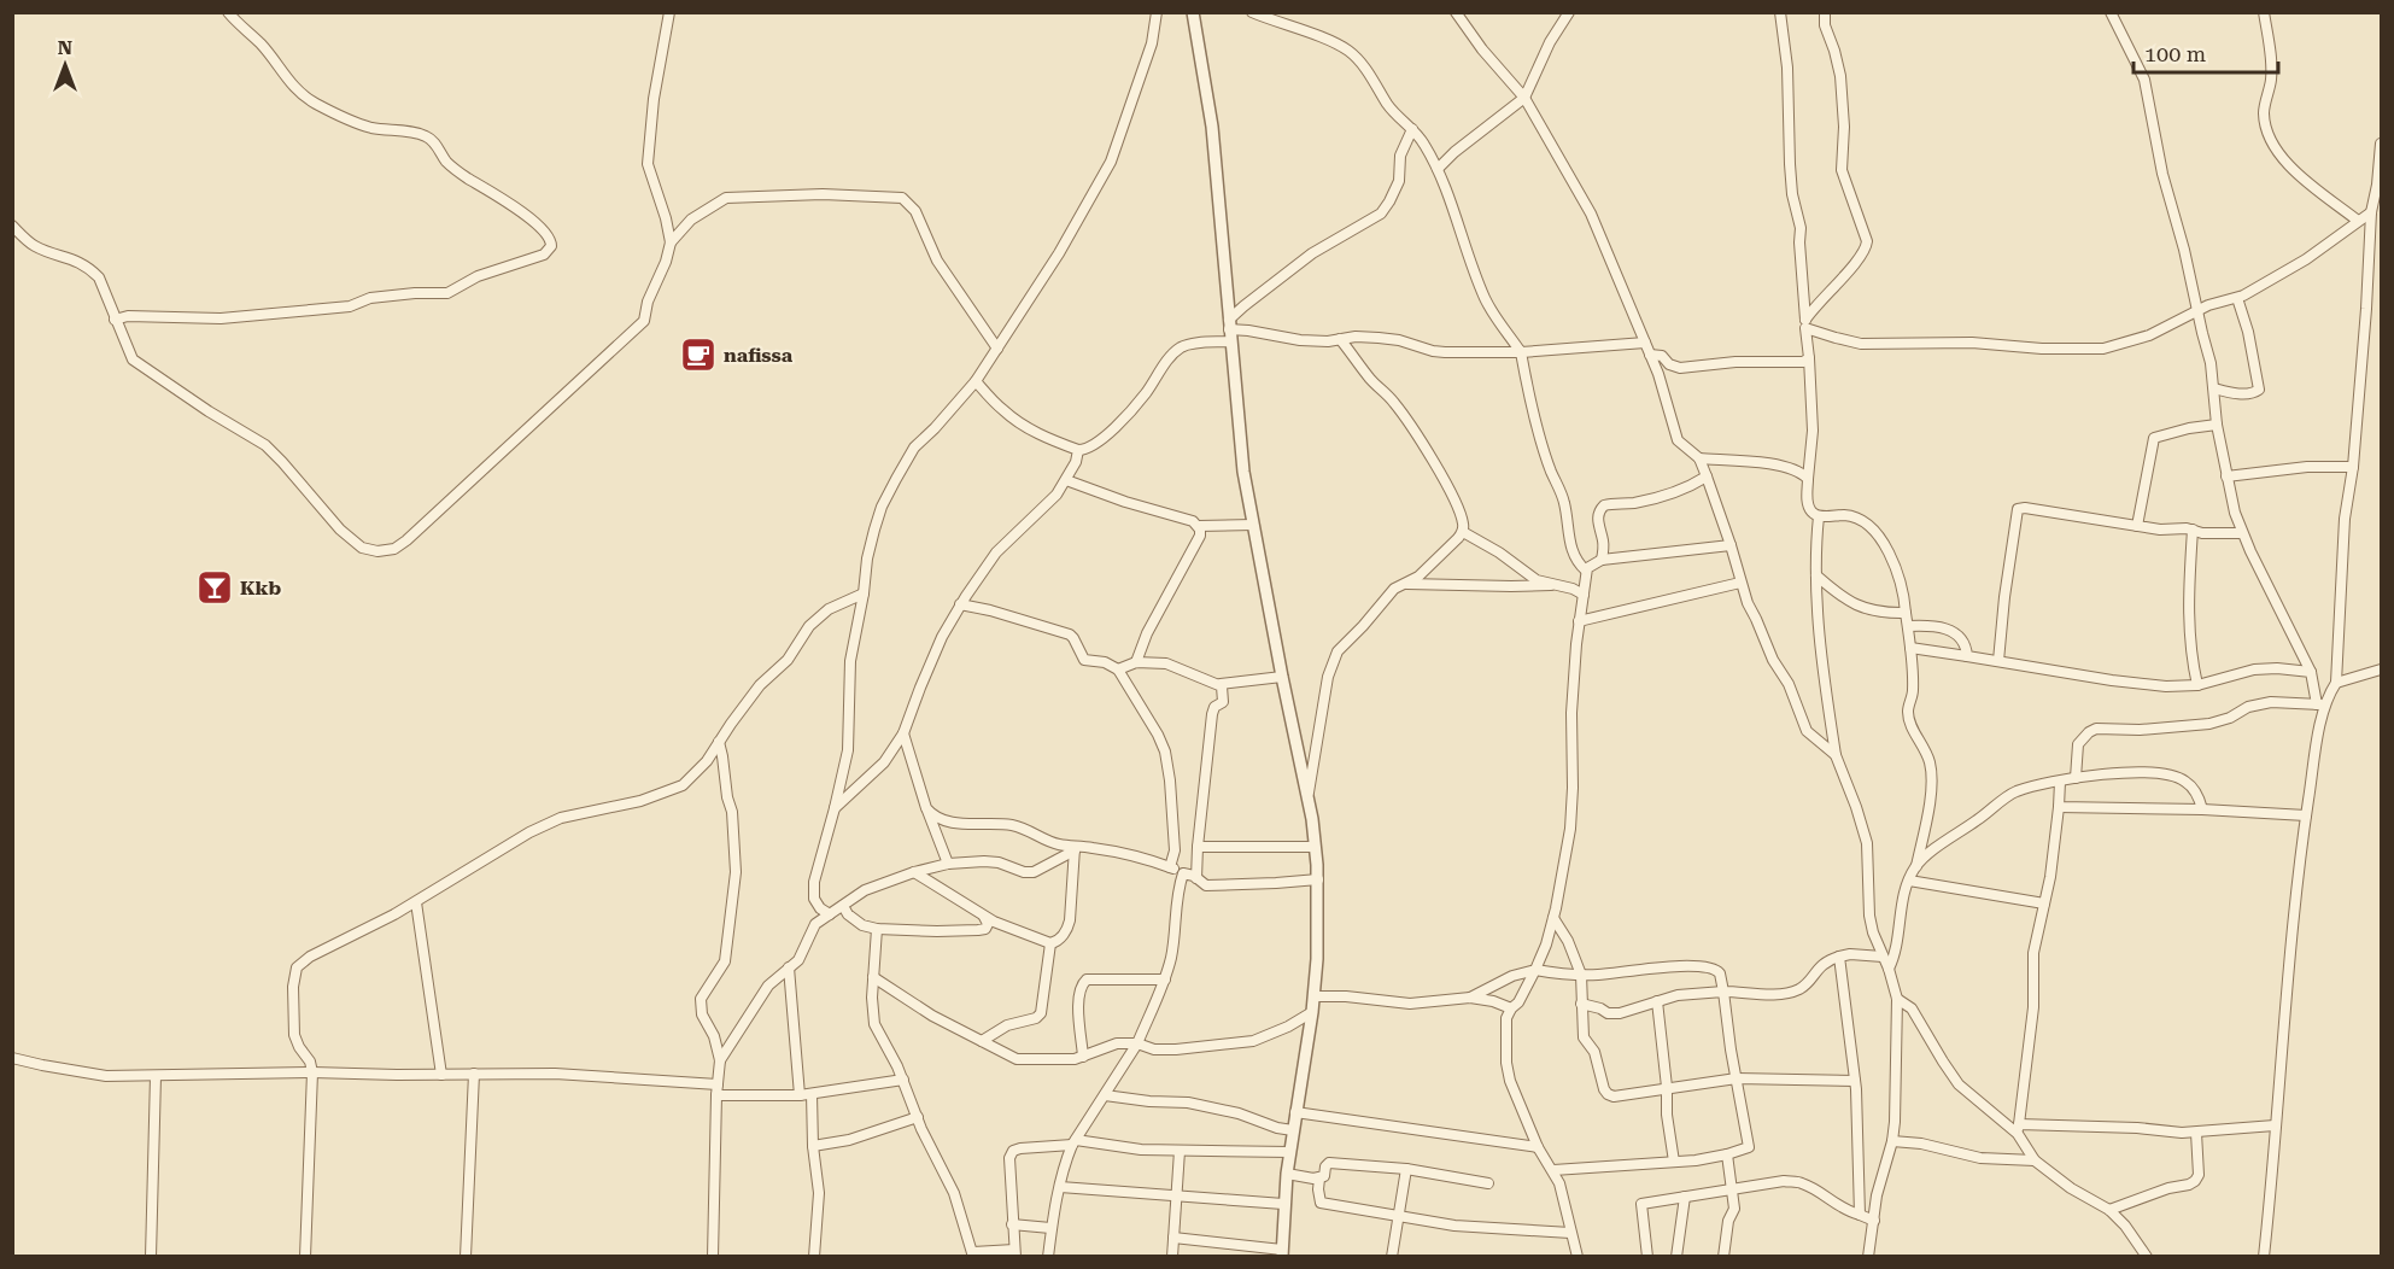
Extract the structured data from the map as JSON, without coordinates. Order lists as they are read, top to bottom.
{
  "places": {
    "cafe": ["nafissa"],
    "bar": ["Kkb"]
  },
  "scale_bar": "100 m",
  "north": "top"
}
